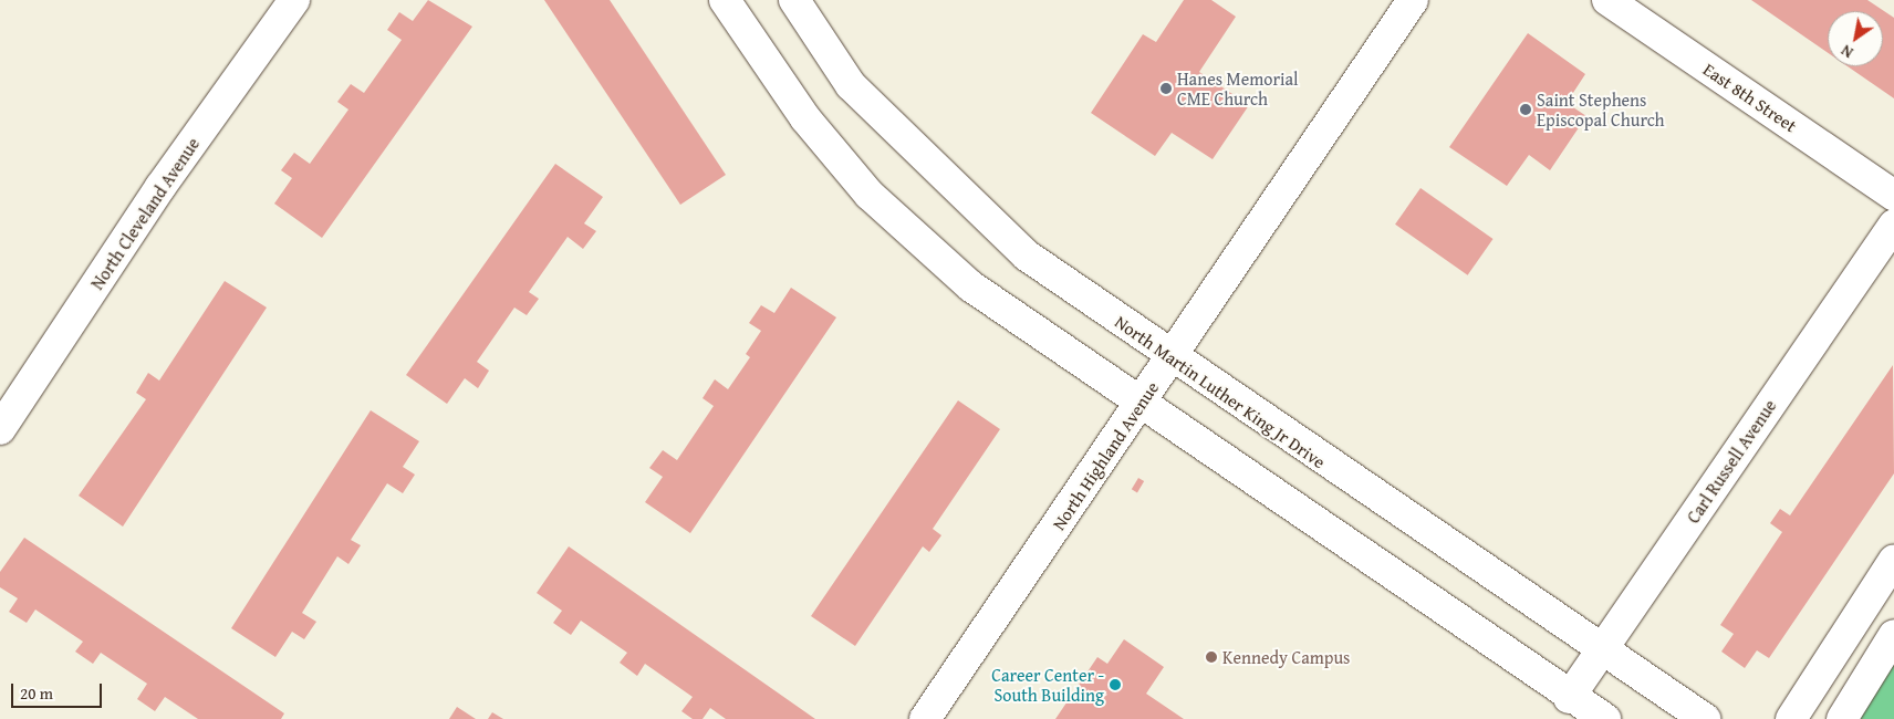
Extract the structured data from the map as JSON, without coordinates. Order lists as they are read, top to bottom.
{
  "streets": {
    "main road": [
      "East 8th Street",
      "North Cleveland Avenue",
      "North Martin Luther King Jr Drive",
      "North Highland Avenue",
      "Carl Russell Avenue"
    ]
  },
  "crossings": [
    ["North Martin Luther King Jr Drive", "North Highland Avenue"],
    ["North Martin Luther King Jr Drive", "Carl Russell Avenue"]
  ],
  "places": [
    "Hanes Memorial CME Church",
    "Saint Stephens Episcopal Church",
    "Kennedy Campus",
    "Career Center - South Building"
  ],
  "scale_bar": "20 m",
  "north": "bottom left"
}
